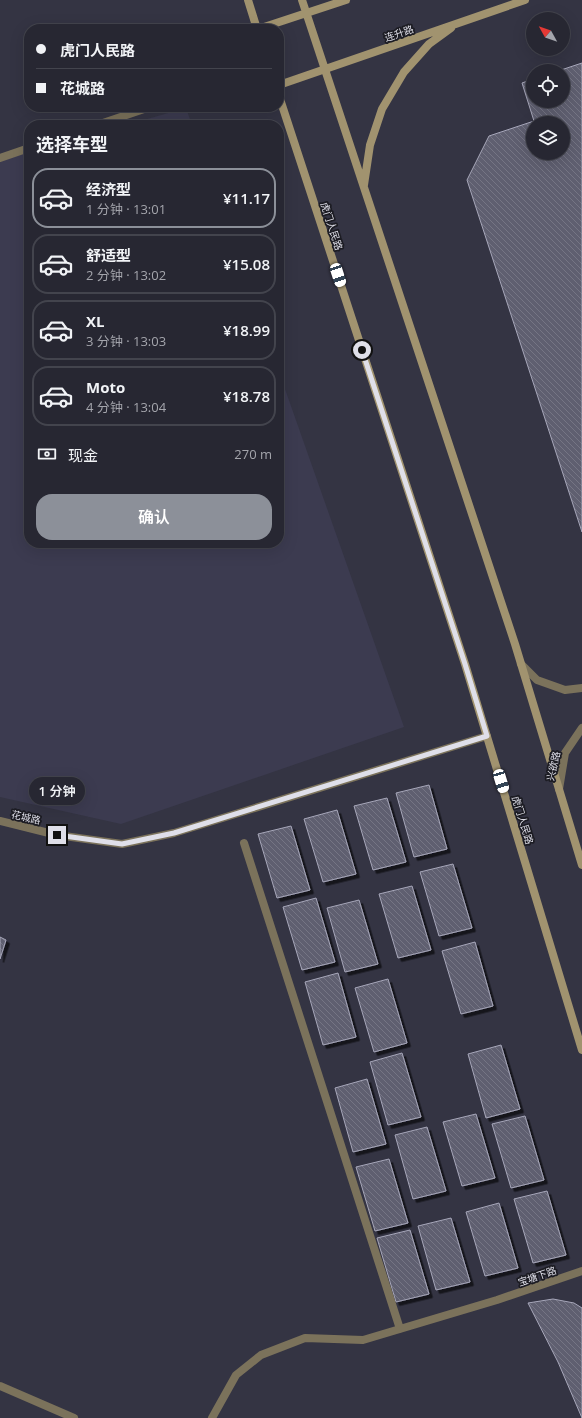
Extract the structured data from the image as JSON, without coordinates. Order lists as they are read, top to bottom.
{
  "streets": {
    "main road": ["连升路", "虎门人民路"],
    "street": ["兴欲路", "花城路", "宝塘下路"]
  },
  "crossings": [
    ["虎门人民路", "花城路"]
  ],
  "north": "top left",
  "page": {
    "banner": ["虎门人民路", "花城路"],
    "heading": "选择车型",
    "list": [
      {
        "name": "经济型",
        "note": "1 分钟 · 13:01",
        "value": "¥11.17"
      },
      {
        "name": "舒适型",
        "note": "2 分钟 · 13:02",
        "value": "¥15.08"
      },
      {
        "name": "XL",
        "note": "3 分钟 · 13:03",
        "value": "¥18.99"
      },
      {
        "name": "Moto",
        "note": "4 分钟 · 13:04",
        "value": "¥18.78"
      }
    ],
    "pay": ["现金", "270 m"],
    "buttons": "确认",
    "bubble": "1 分钟"
  }
}
